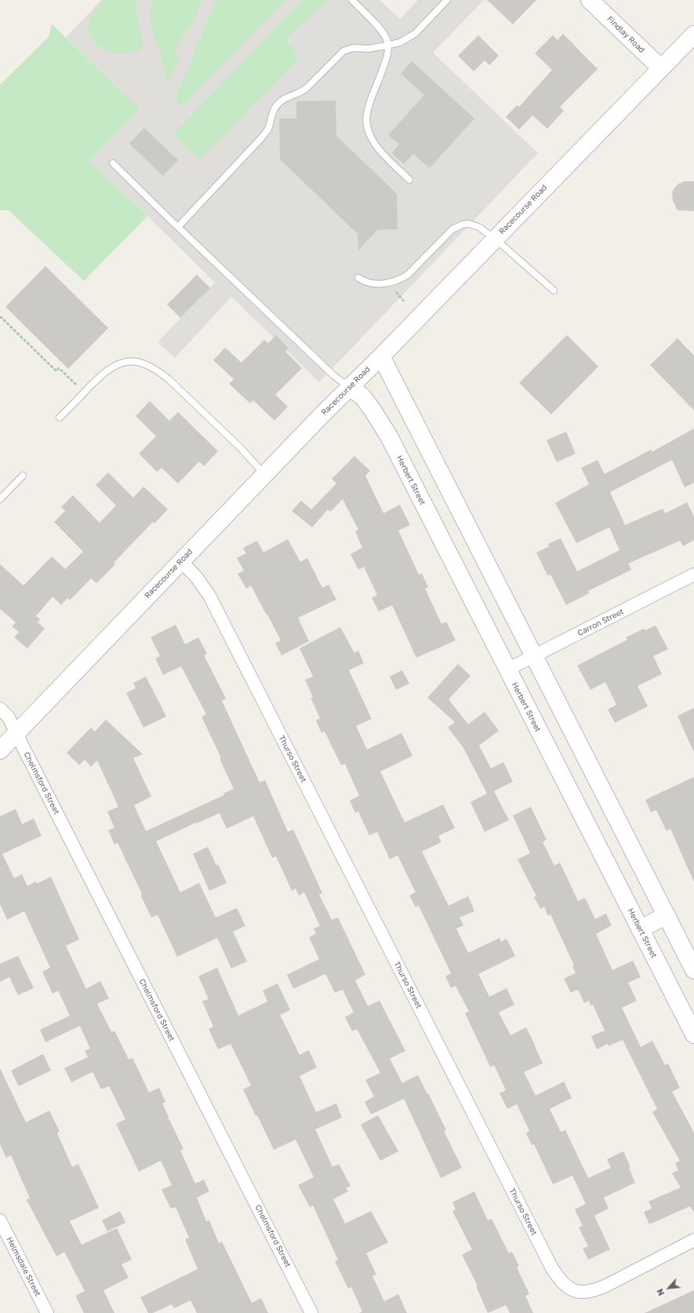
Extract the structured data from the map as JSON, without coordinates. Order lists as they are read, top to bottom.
{
  "streets": {
    "street": [
      "Findlay Road",
      "Racecourse Road",
      "Herbert Street",
      "Carron Street",
      "Thurso Street",
      "Chelmsford Street",
      "Helmsdale Street"
    ]
  },
  "crossings": [
    ["Findlay Road", "Racecourse Road"],
    ["Racecourse Road", "Herbert Street"],
    ["Racecourse Road", "Thurso Street"],
    ["Racecourse Road", "Chelmsford Street"],
    ["Herbert Street", "Carron Street"]
  ],
  "north": "bottom left"
}
